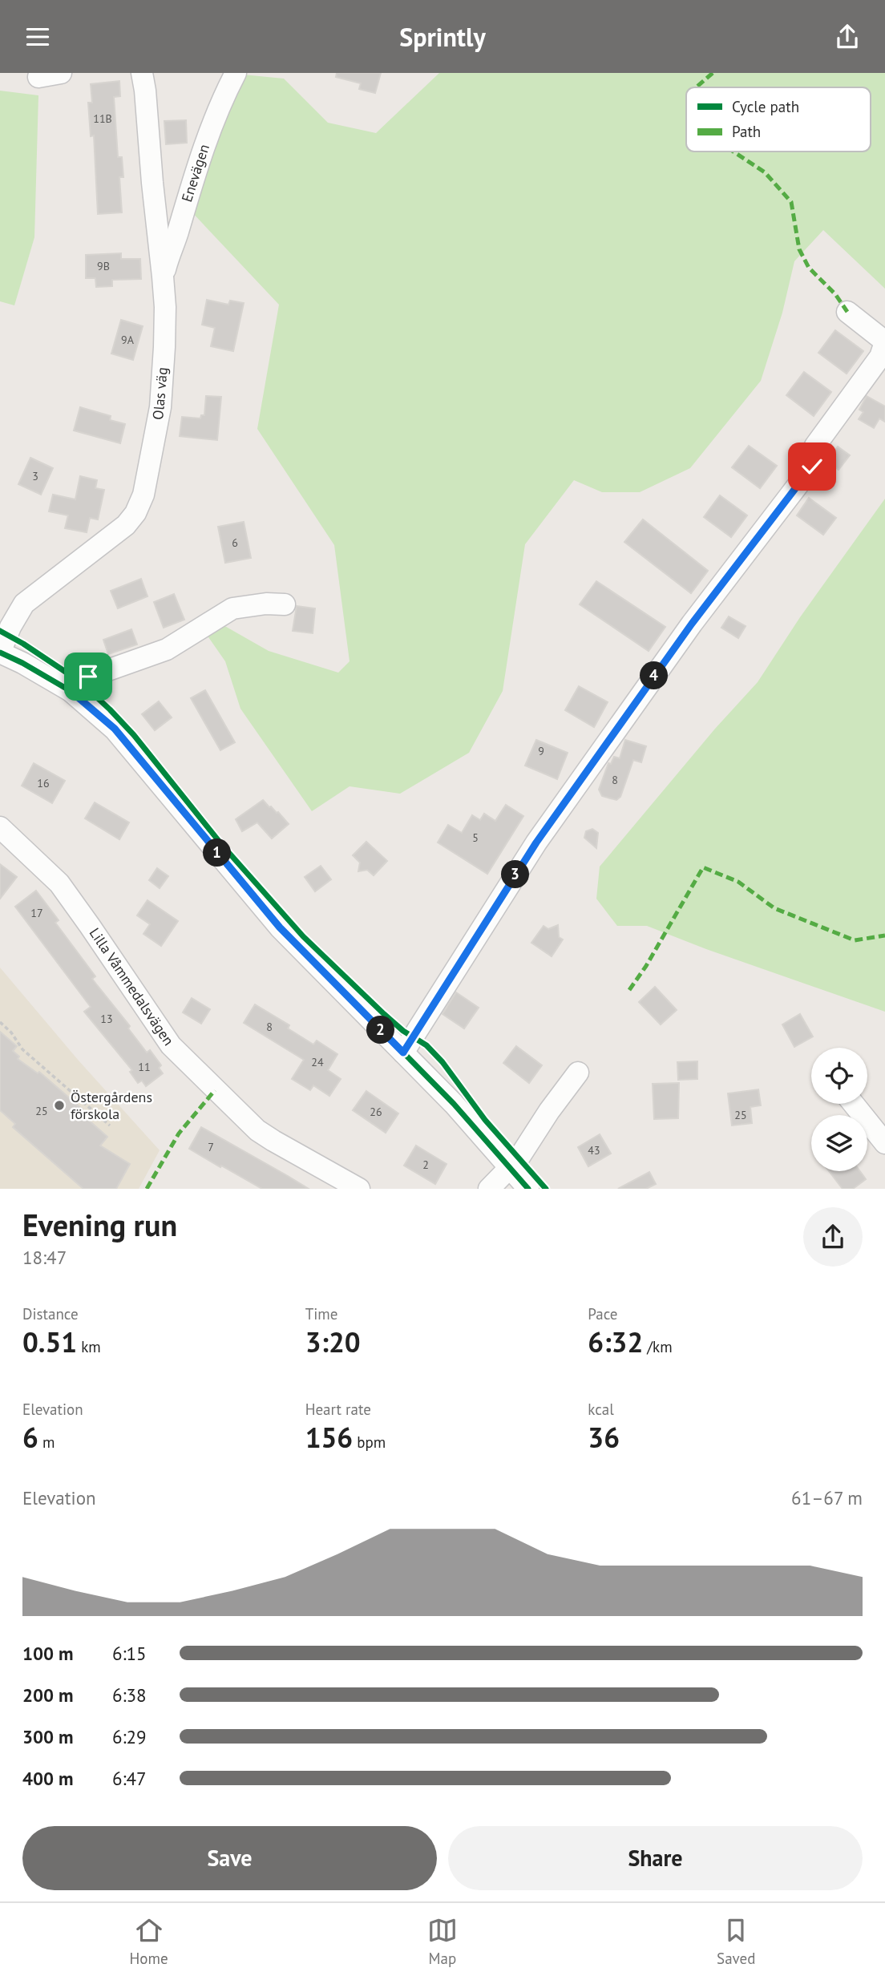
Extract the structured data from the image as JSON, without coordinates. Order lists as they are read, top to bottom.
{
  "streets": {
    "street": ["Enevägen", "Olas väg", "Lilla Våmmedalsvägen"]
  },
  "crossings": [
    ["Enevägen", "Olas väg"]
  ],
  "places": ["Östergårdens förskola"],
  "house_numbers": [
    "11B",
    "9B",
    "9A",
    "3",
    "6",
    "9",
    "8",
    "16",
    "5",
    "17",
    "13",
    "8",
    "24",
    "11",
    "25",
    "26",
    "25",
    "7",
    "43",
    "2"
  ],
  "legend": ["Cycle path", "Path"],
  "page": {
    "header": "Sprintly",
    "pins": [
      "4",
      "1",
      "3",
      "2"
    ],
    "heading": ["Evening run", "18:47"],
    "stats": [
      ["Distance", "0.51 km"],
      ["Time", "3:20"],
      ["Pace", "6:32 /km"],
      ["Elevation", "6 m"],
      ["Heart rate", "156 bpm"],
      ["kcal", "36"]
    ],
    "chart": ["Elevation", "61–67 m"],
    "list": [
      {
        "name": "100 m",
        "note": "6:15"
      },
      {
        "name": "200 m",
        "note": "6:38"
      },
      {
        "name": "300 m",
        "note": "6:29"
      },
      {
        "name": "400 m",
        "note": "6:47"
      }
    ],
    "buttons": ["Save", "Share"],
    "tabs": ["Home", "Map", "Saved"]
  }
}
